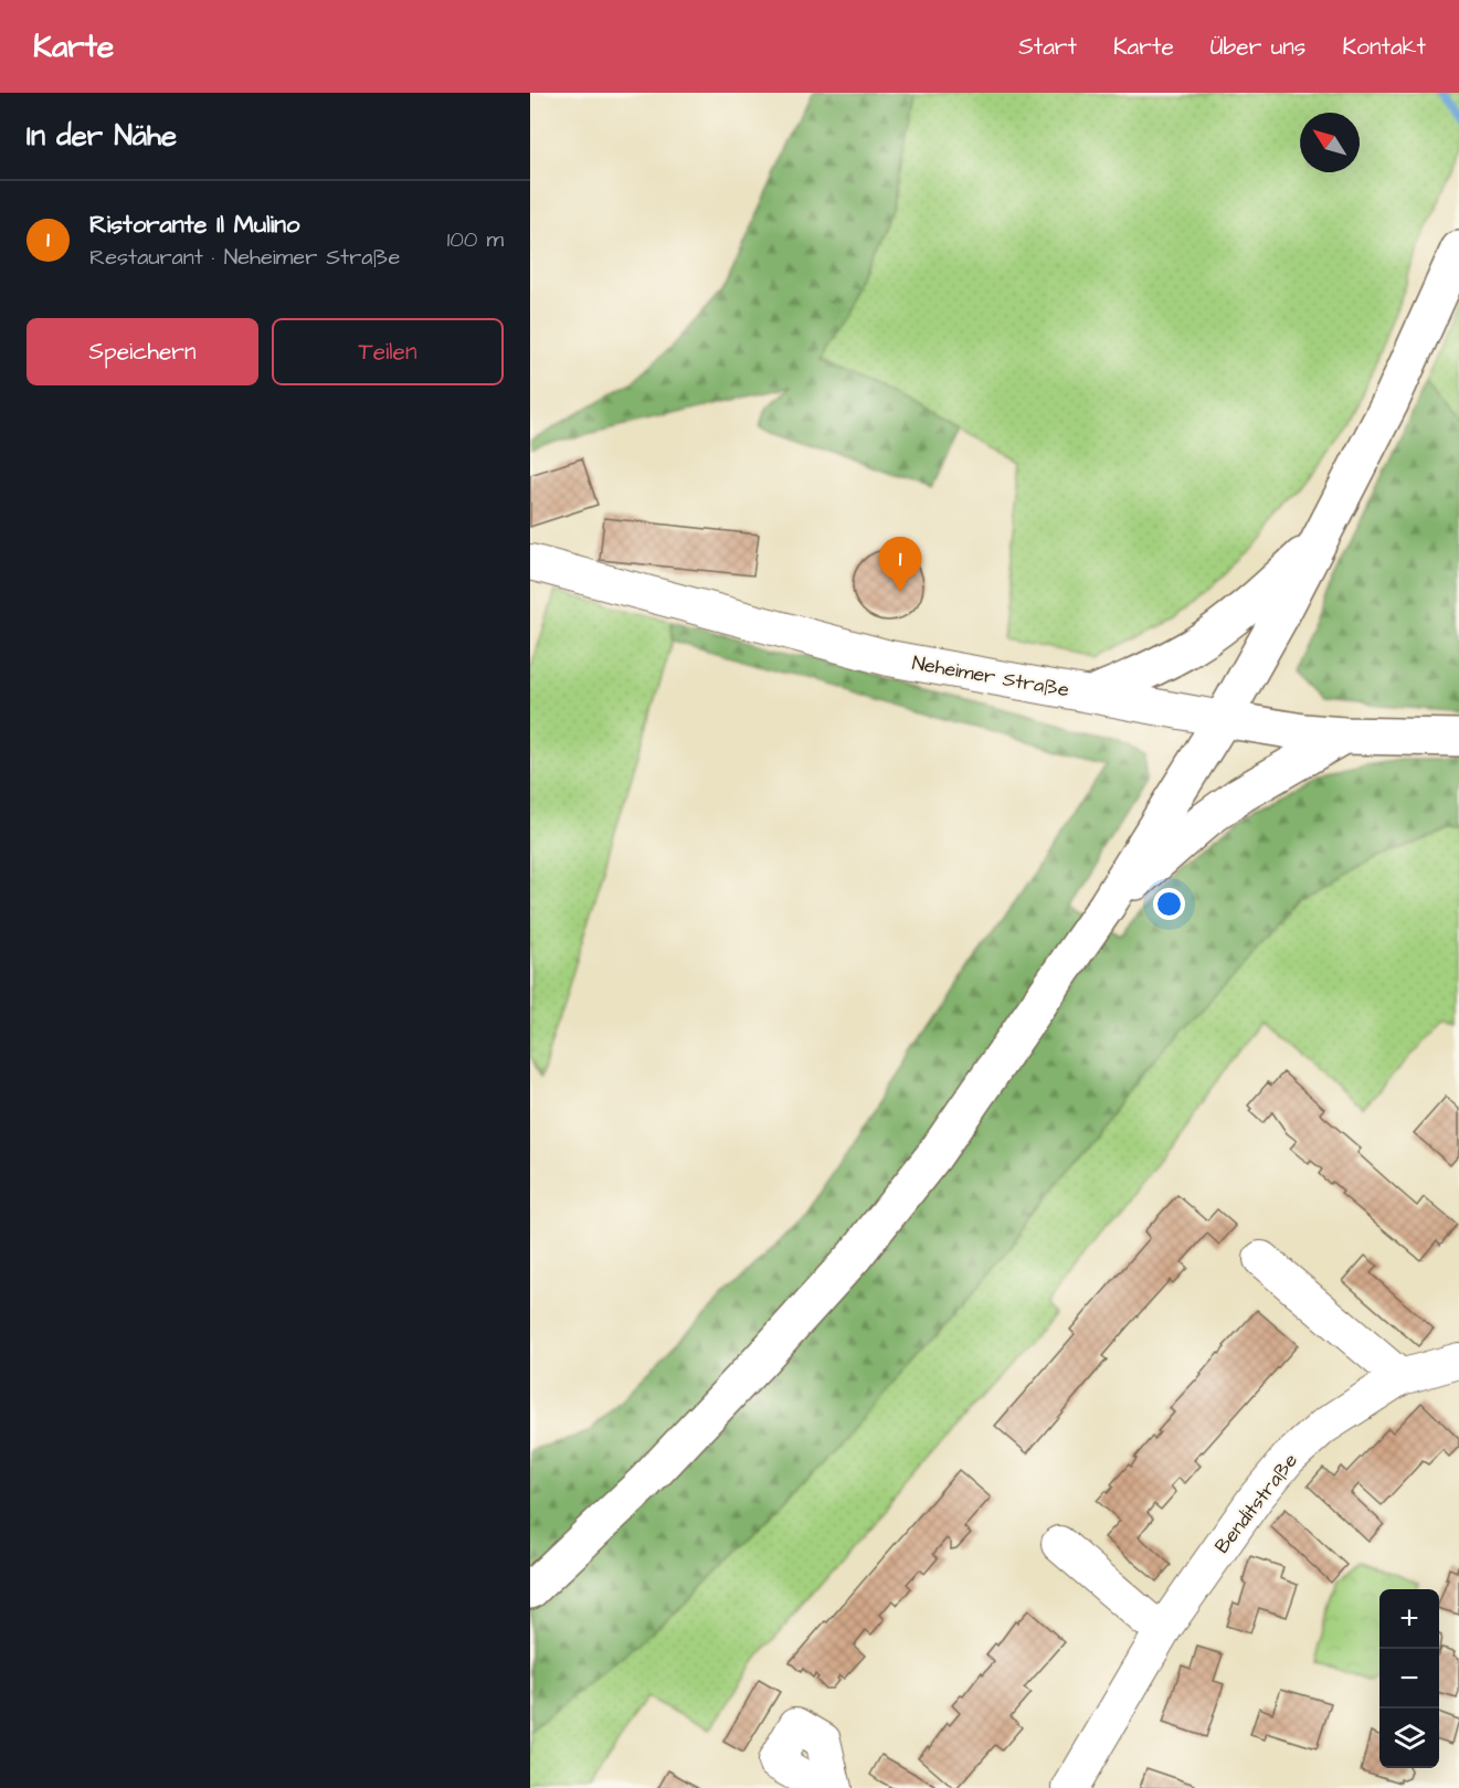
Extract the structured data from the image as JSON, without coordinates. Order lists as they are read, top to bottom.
{
  "streets": {
    "main road": ["Neheimer Straße"],
    "street": ["Benditstraße"]
  },
  "north": "top left",
  "page": {
    "header": "Karte",
    "nav": [
      "Start",
      "Karte",
      "Über uns",
      "Kontakt"
    ],
    "heading": "In der Nähe",
    "list": [
      {
        "mark": "1",
        "name": "Ristorante Il Mulino",
        "note": "Restaurant · Neheimer Straße",
        "value": "100 m"
      }
    ],
    "buttons": ["Speichern", "Teilen"],
    "pins": "1",
    "map_buttons": ["+", "−"]
  }
}
